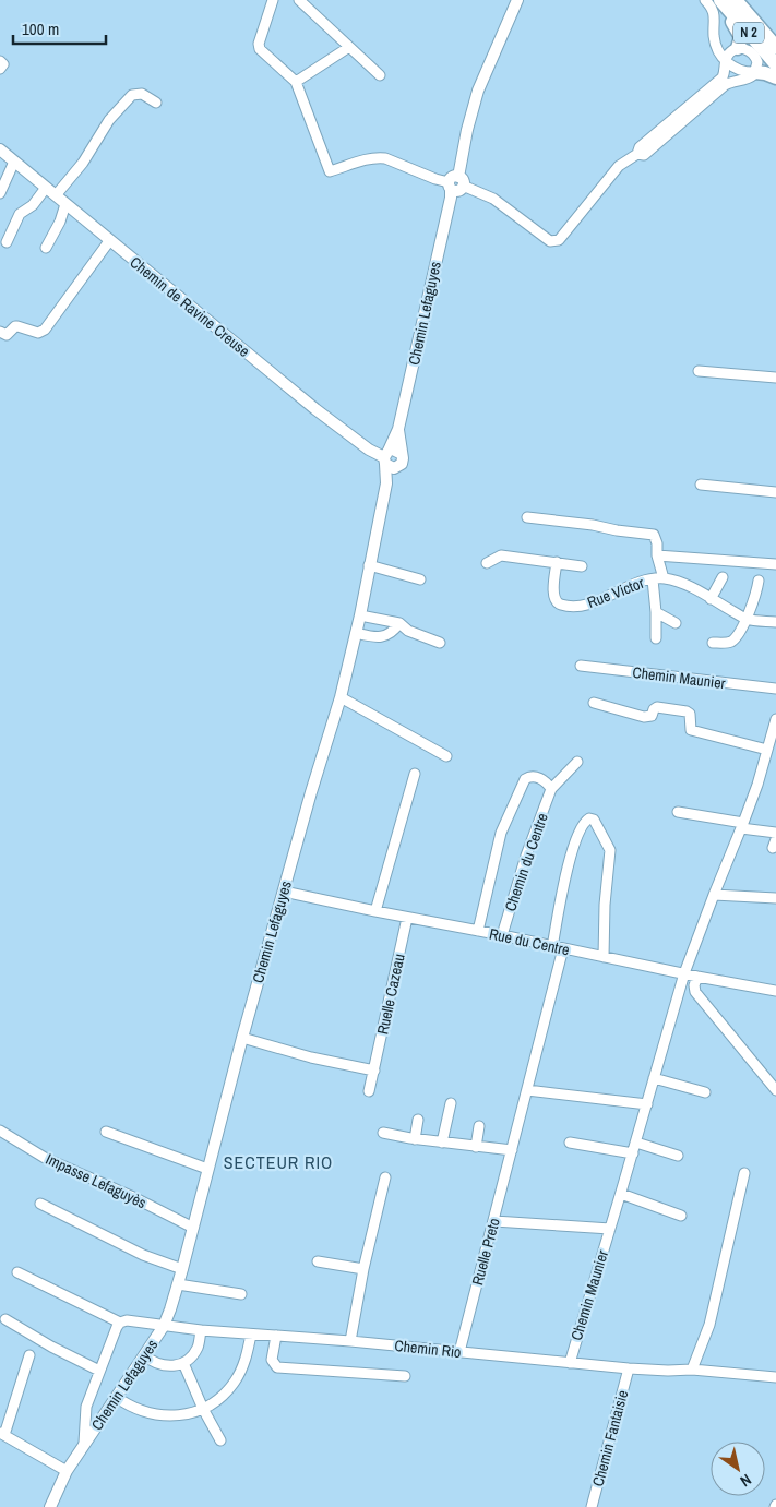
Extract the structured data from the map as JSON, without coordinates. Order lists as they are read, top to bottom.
{
  "streets": {
    "highway": ["N 2"],
    "main road": ["Chemin de Ravine Creuse", "Chemin Lefaguyes"],
    "street": [
      "Rue Victor",
      "Chemin Maunier",
      "Chemin du Centre",
      "Rue du Centre",
      "Ruelle Cazeau",
      "Impasse Lefaguyès",
      "Ruelle Preto",
      "Chemin Rio",
      "Chemin Fantaisie"
    ]
  },
  "crossings": [
    ["Chemin de Ravine Creuse", "Chemin Lefaguyes"],
    ["Chemin Lefaguyes", "Rue du Centre"],
    ["Chemin Lefaguyes", "Impasse Lefaguyès"],
    ["Chemin Lefaguyes", "Chemin Rio"],
    ["Chemin Maunier", "Rue du Centre"],
    ["Chemin Maunier", "Ruelle Preto"],
    ["Chemin Maunier", "Chemin Rio"],
    ["Chemin du Centre", "Rue du Centre"],
    ["Rue du Centre", "Ruelle Cazeau"],
    ["Rue du Centre", "Ruelle Preto"],
    ["Ruelle Preto", "Chemin Rio"],
    ["Chemin Rio", "Chemin Fantaisie"]
  ],
  "districts": ["SECTEUR RIO"],
  "scale_bar": "100 m",
  "north": "bottom right"
}
